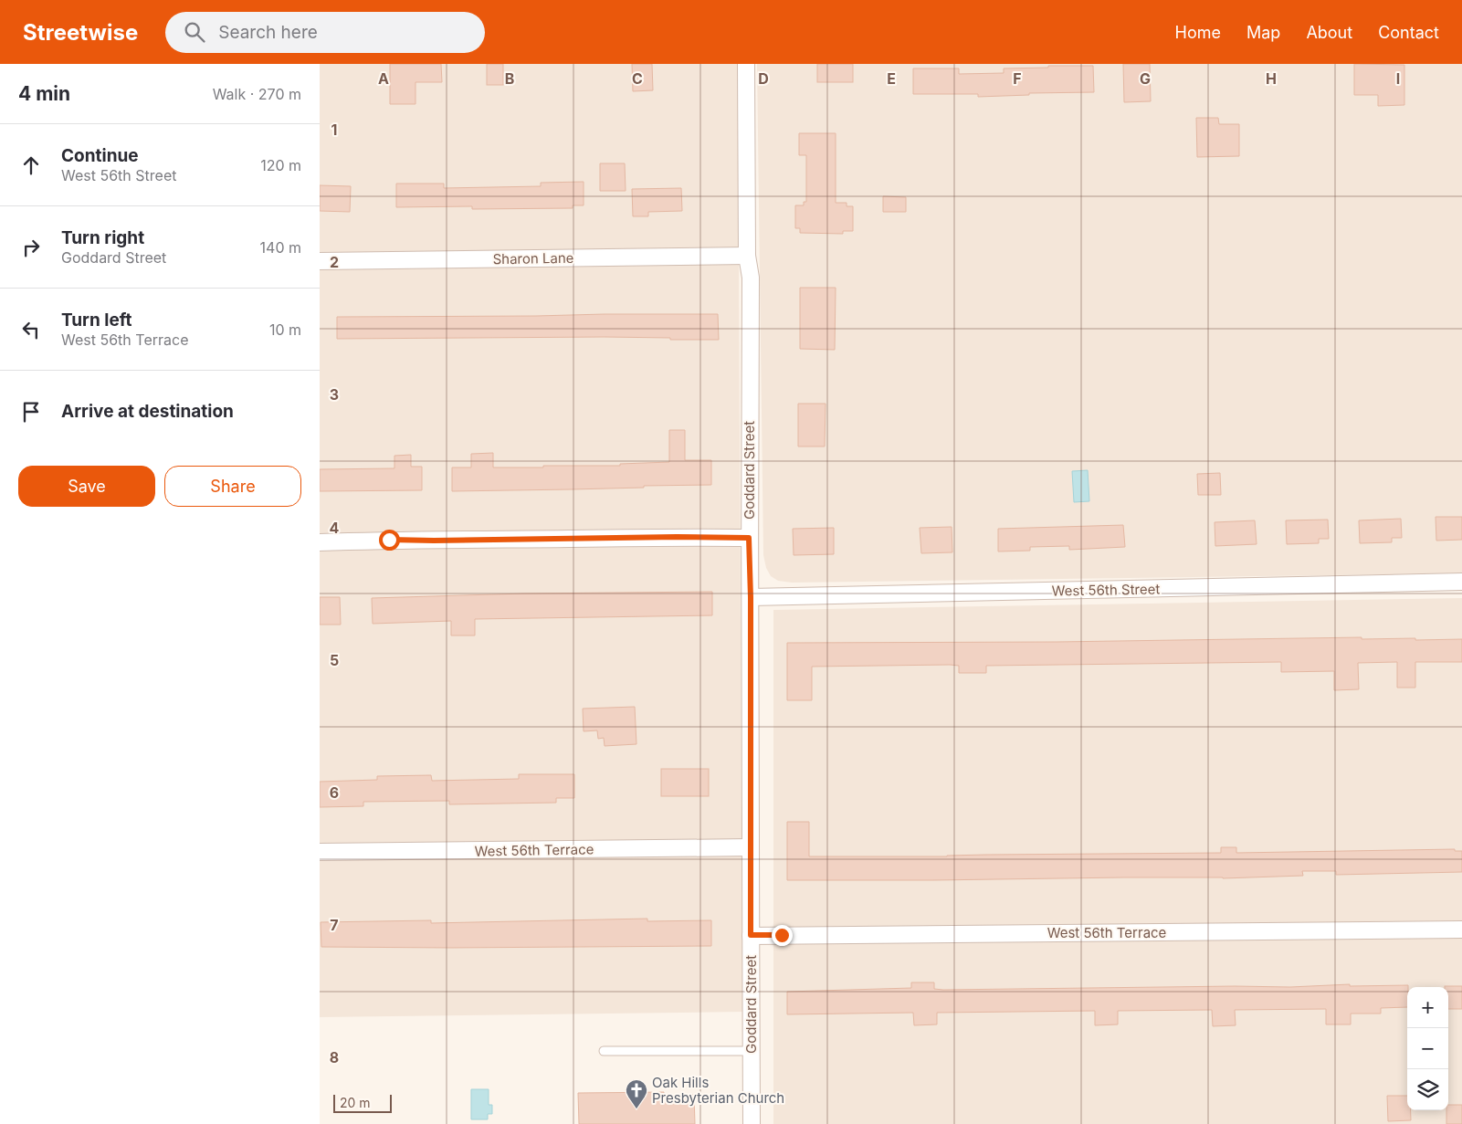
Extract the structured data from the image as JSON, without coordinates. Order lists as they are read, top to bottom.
{
  "streets": {
    "street": [
      "Sharon Lane",
      "Goddard Street",
      "West 56th Street",
      "West 56th Terrace"
    ]
  },
  "crossings": [
    ["Sharon Lane", "Goddard Street"],
    ["Goddard Street", "West 56th Street"],
    ["Goddard Street", "West 56th Terrace"]
  ],
  "places": {
    "church": ["Oak Hills Presbyterian Church"]
  },
  "scale_bar": "20 m",
  "page": {
    "header": "Streetwise",
    "search": "Search here",
    "nav": [
      "Home",
      "Map",
      "About",
      "Contact"
    ],
    "heading": ["4 min", "Walk · 270 m"],
    "list": [
      ["Continue", "West 56th Street", "120 m"],
      ["Turn right", "Goddard Street", "140 m"],
      ["Turn left", "West 56th Terrace", "10 m"],
      "Arrive at destination"
    ],
    "buttons": ["Save", "Share"],
    "map_buttons": ["+", "−"],
    "scale": "20 m"
  },
  "grid": {
    "columns": [
      "A",
      "B",
      "C",
      "D",
      "E",
      "F",
      "G",
      "H",
      "I"
    ],
    "rows": [
      "1",
      "2",
      "3",
      "4",
      "5",
      "6",
      "7",
      "8"
    ]
  }
}
